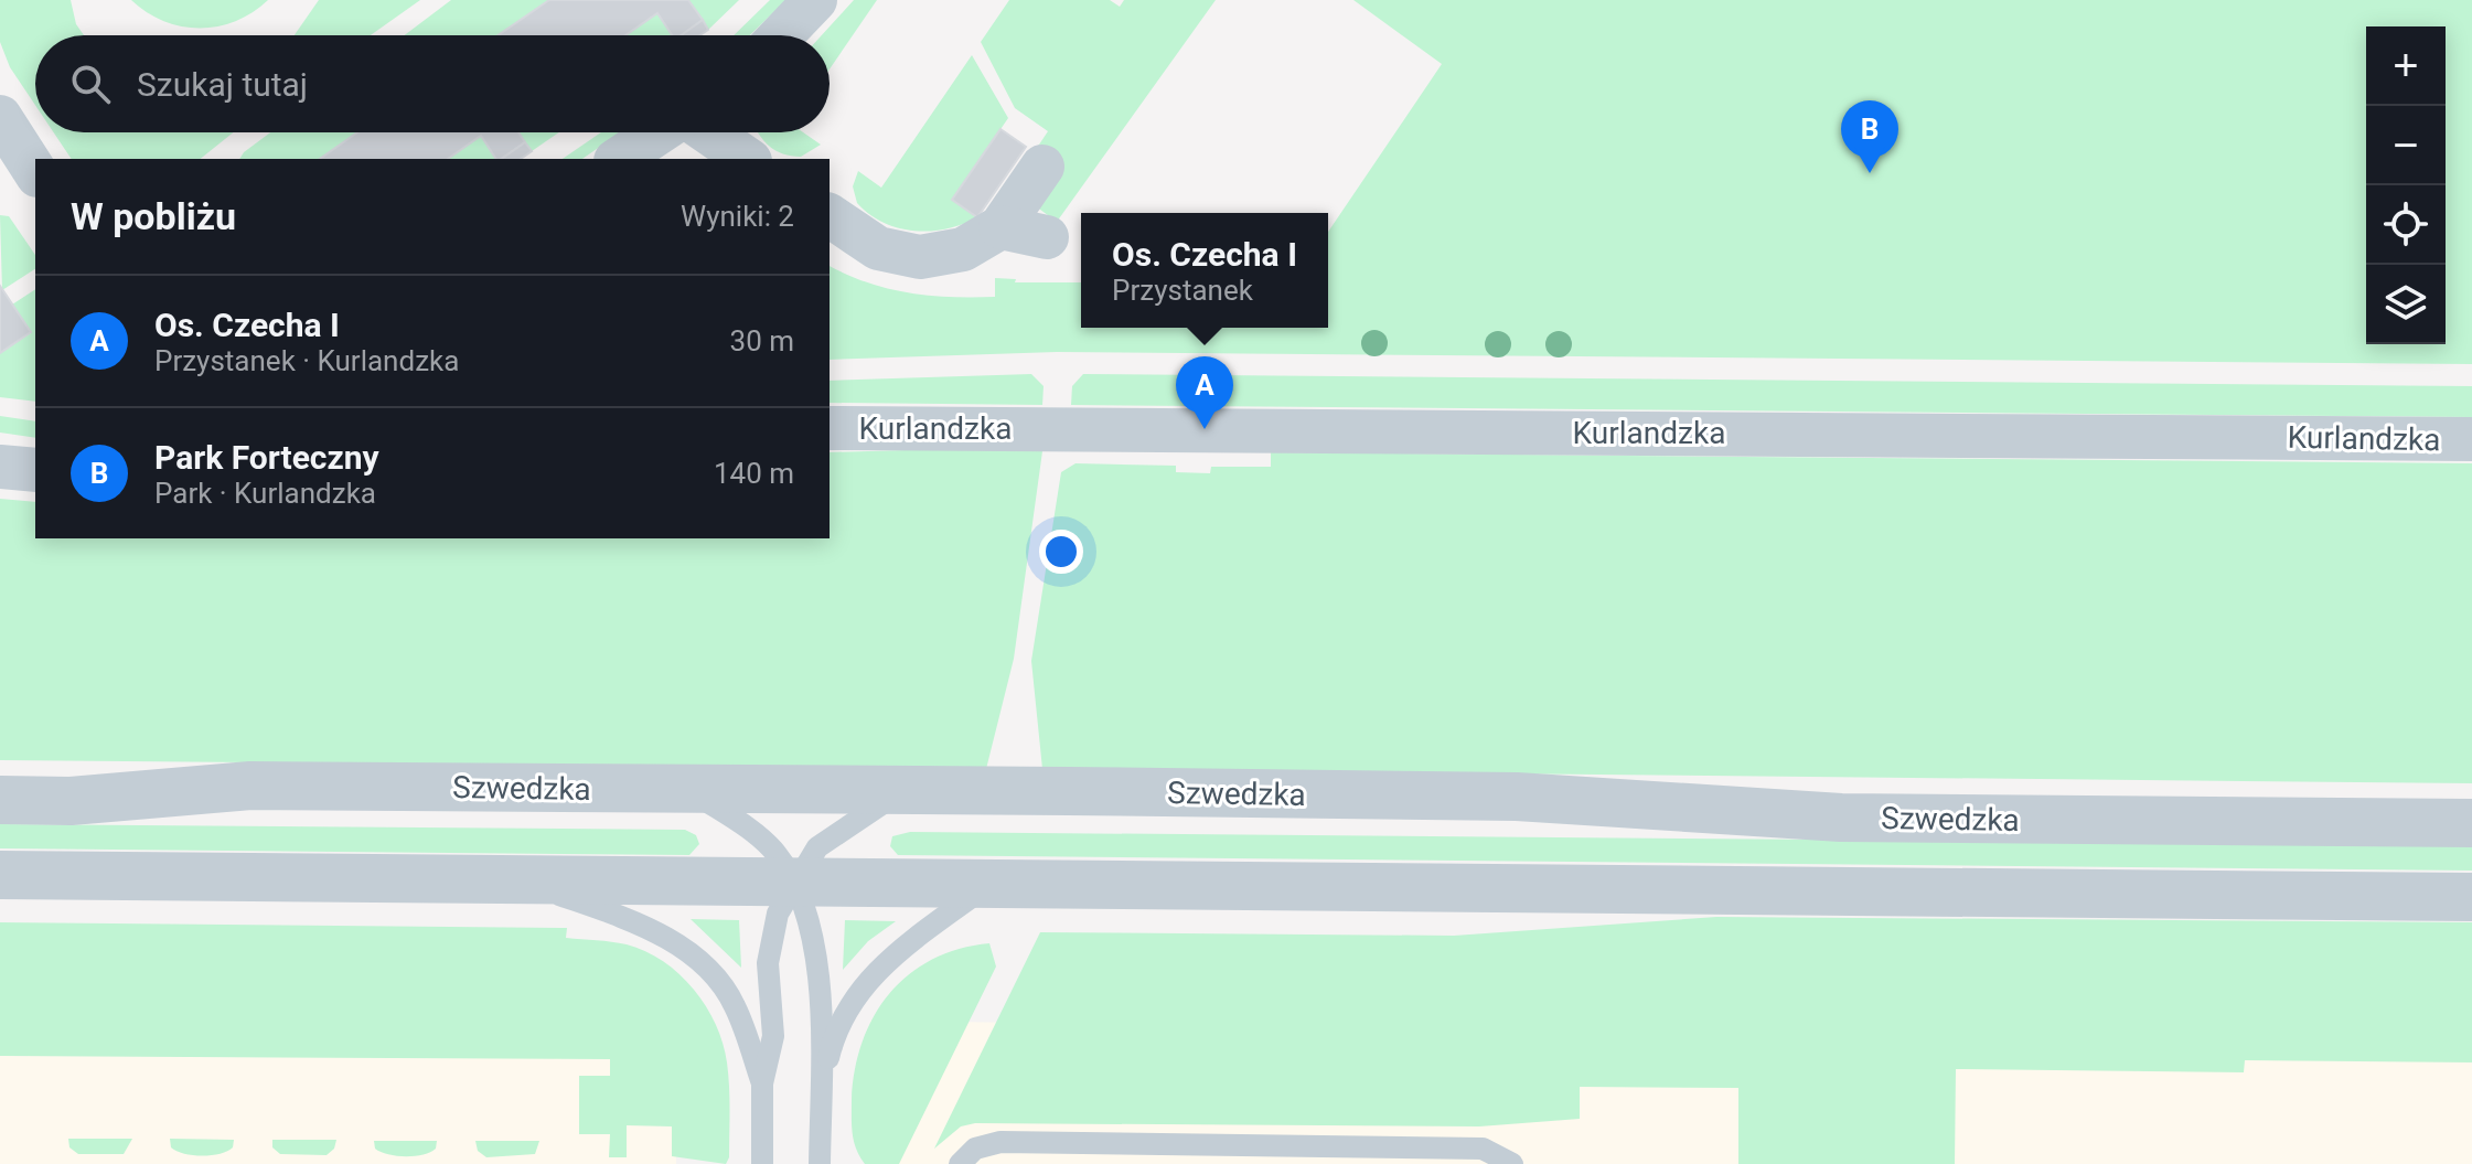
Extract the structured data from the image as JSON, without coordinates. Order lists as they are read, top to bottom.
{
  "streets": {
    "street": ["Kurlandzka", "Szwedzka"]
  },
  "page": {
    "map_buttons": ["+", "−"],
    "search": "Szukaj tutaj",
    "pins": ["B", "A"],
    "heading": ["W pobliżu", "Wyniki: 2"],
    "popup": ["Os. Czecha I", "Przystanek"],
    "list": [
      {
        "mark": "A",
        "name": "Os. Czecha I",
        "note": "Przystanek · Kurlandzka",
        "value": "30 m"
      },
      {
        "mark": "B",
        "name": "Park Forteczny",
        "note": "Park · Kurlandzka",
        "value": "140 m"
      }
    ]
  }
}
